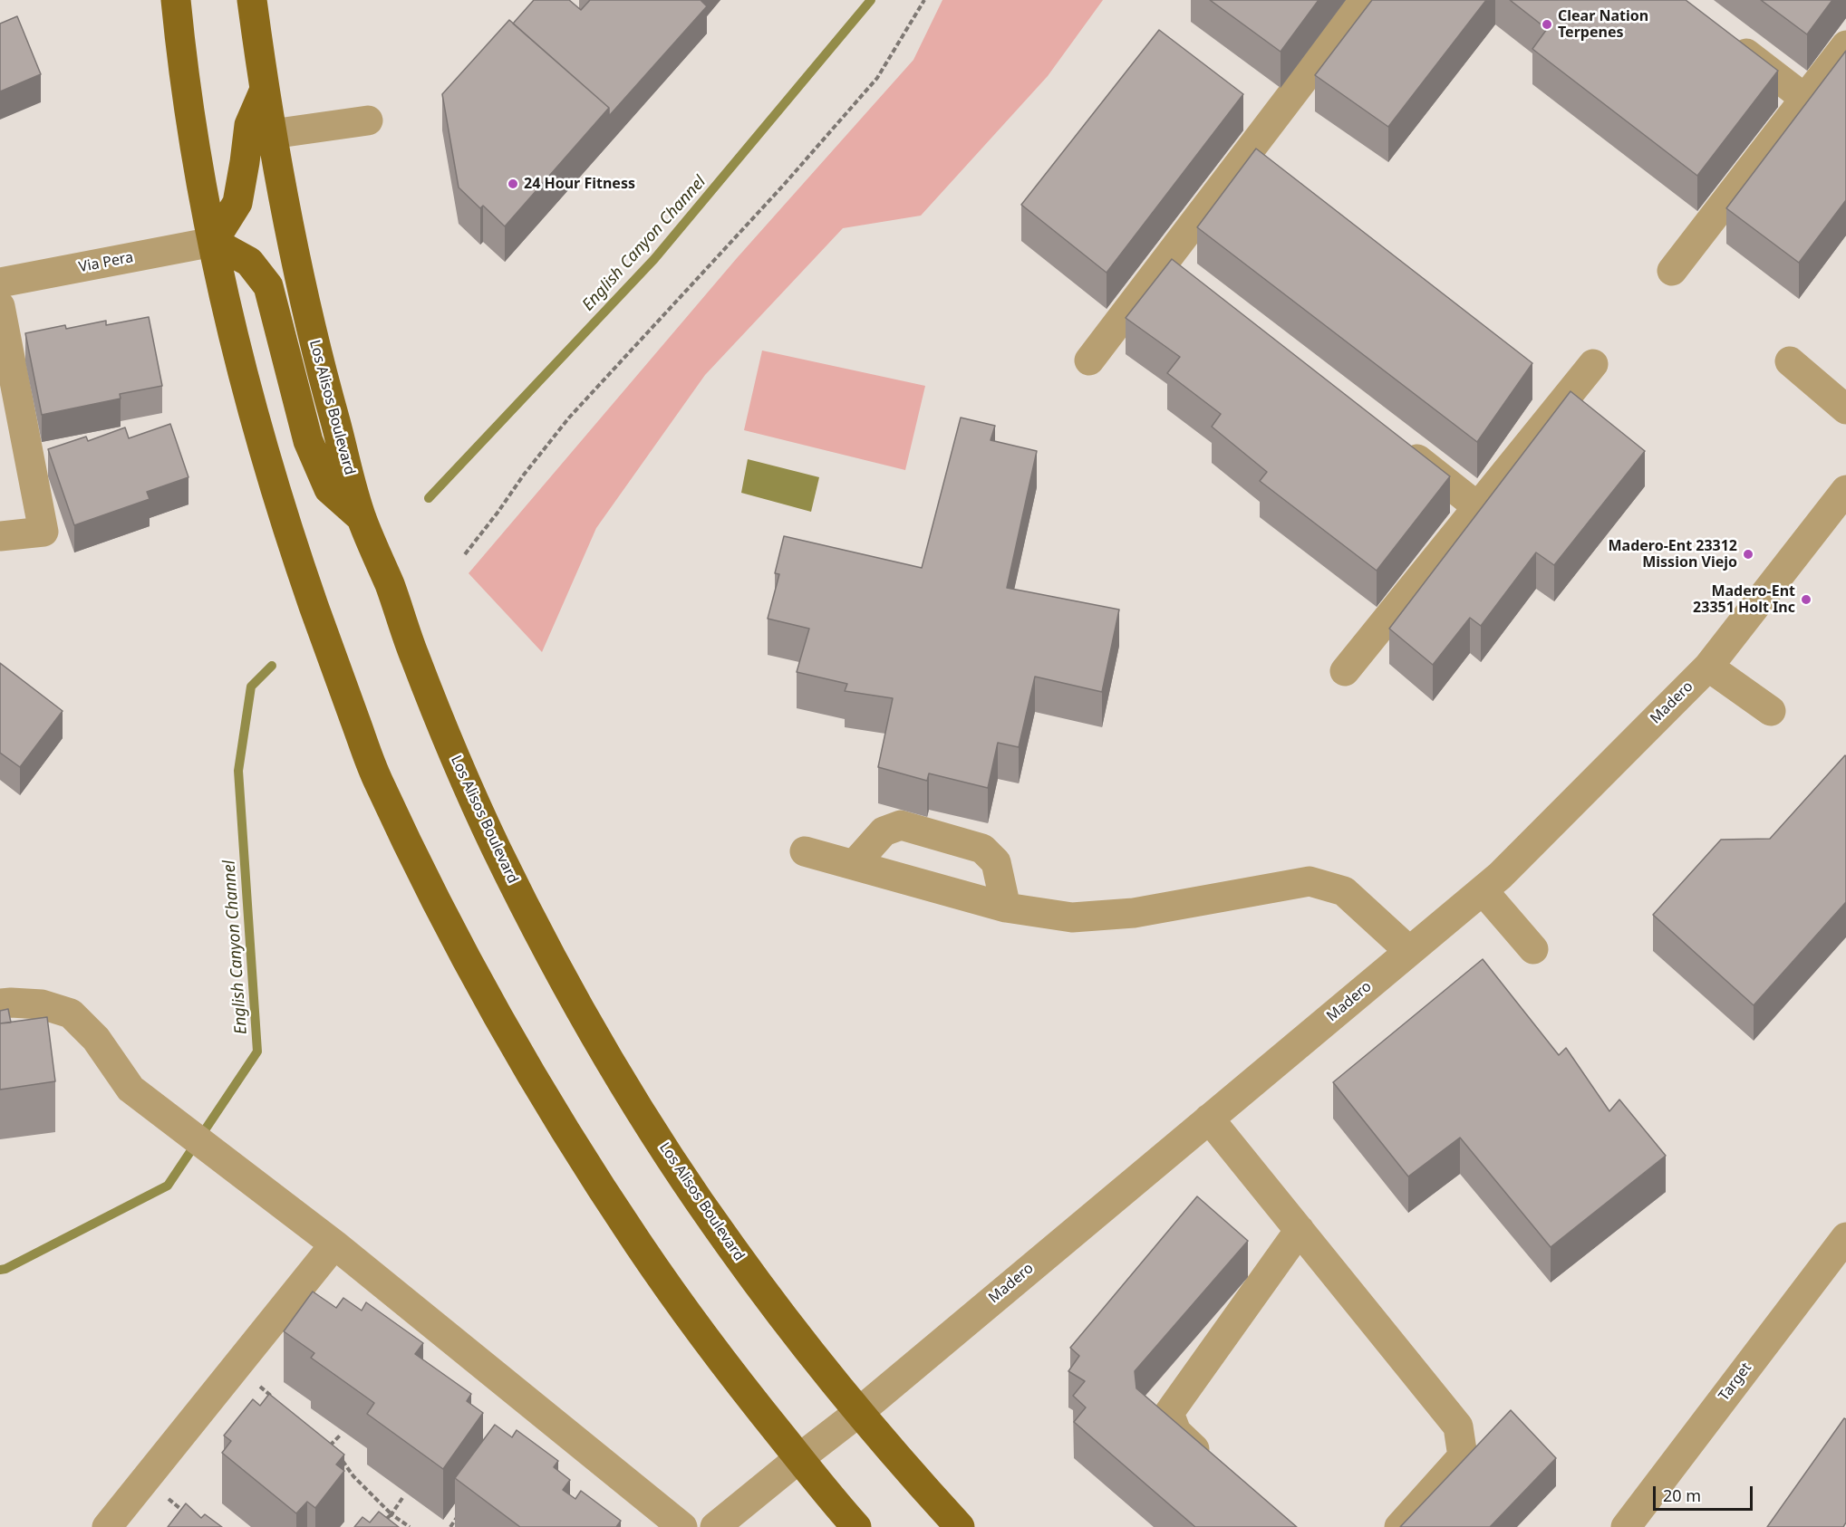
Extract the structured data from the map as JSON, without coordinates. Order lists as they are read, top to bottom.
{
  "streets": {
    "main road": ["Los Alisos Boulevard"],
    "street": ["Via Pera", "Madero", "Target"]
  },
  "crossings": [
    ["Los Alisos Boulevard", "Madero"]
  ],
  "water": ["English Canyon Channel"],
  "places": [
    "Clear Nation Terpenes",
    "24 Hour Fitness",
    "Madero-Ent 23312 Mission Viejo",
    "Madero-Ent 23351 Holt Inc"
  ],
  "scale_bar": "20 m"
}
